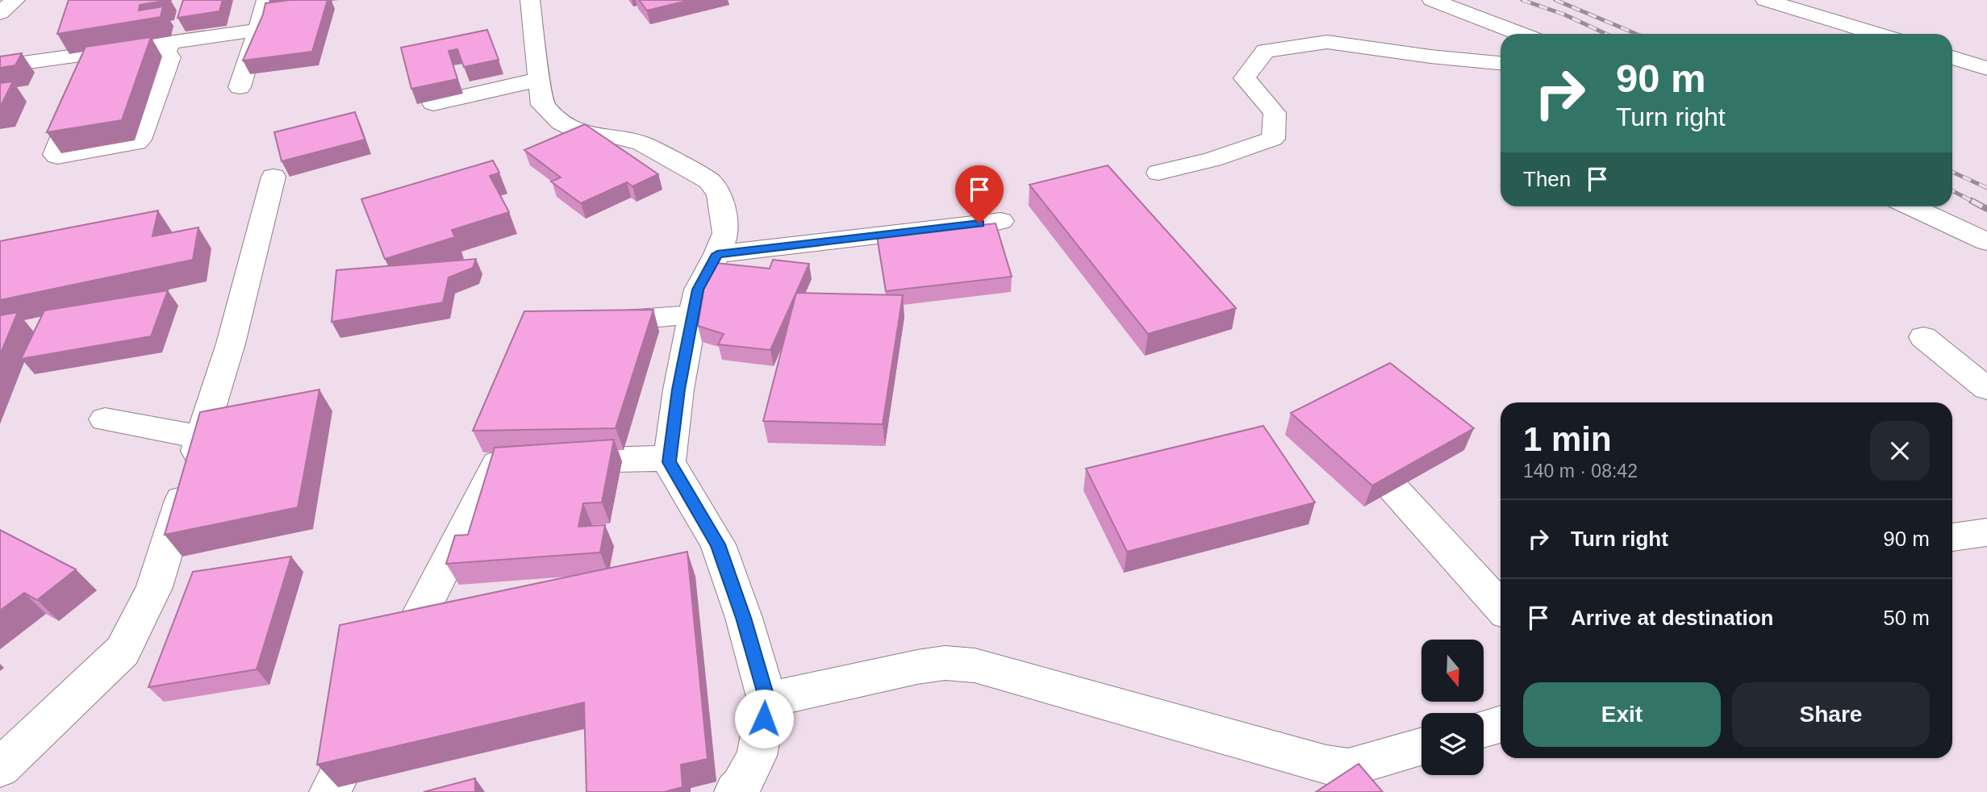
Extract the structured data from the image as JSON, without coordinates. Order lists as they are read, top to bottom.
{
  "north": "bottom",
  "page": {
    "turn": ["90 m", "Turn right"],
    "then": "Then",
    "heading": ["1 min", "140 m · 08:42"],
    "list": [
      {
        "name": "Turn right",
        "value": "90 m"
      },
      {
        "name": "Arrive at destination",
        "value": "50 m"
      }
    ],
    "buttons": ["Exit", "Share"]
  }
}
